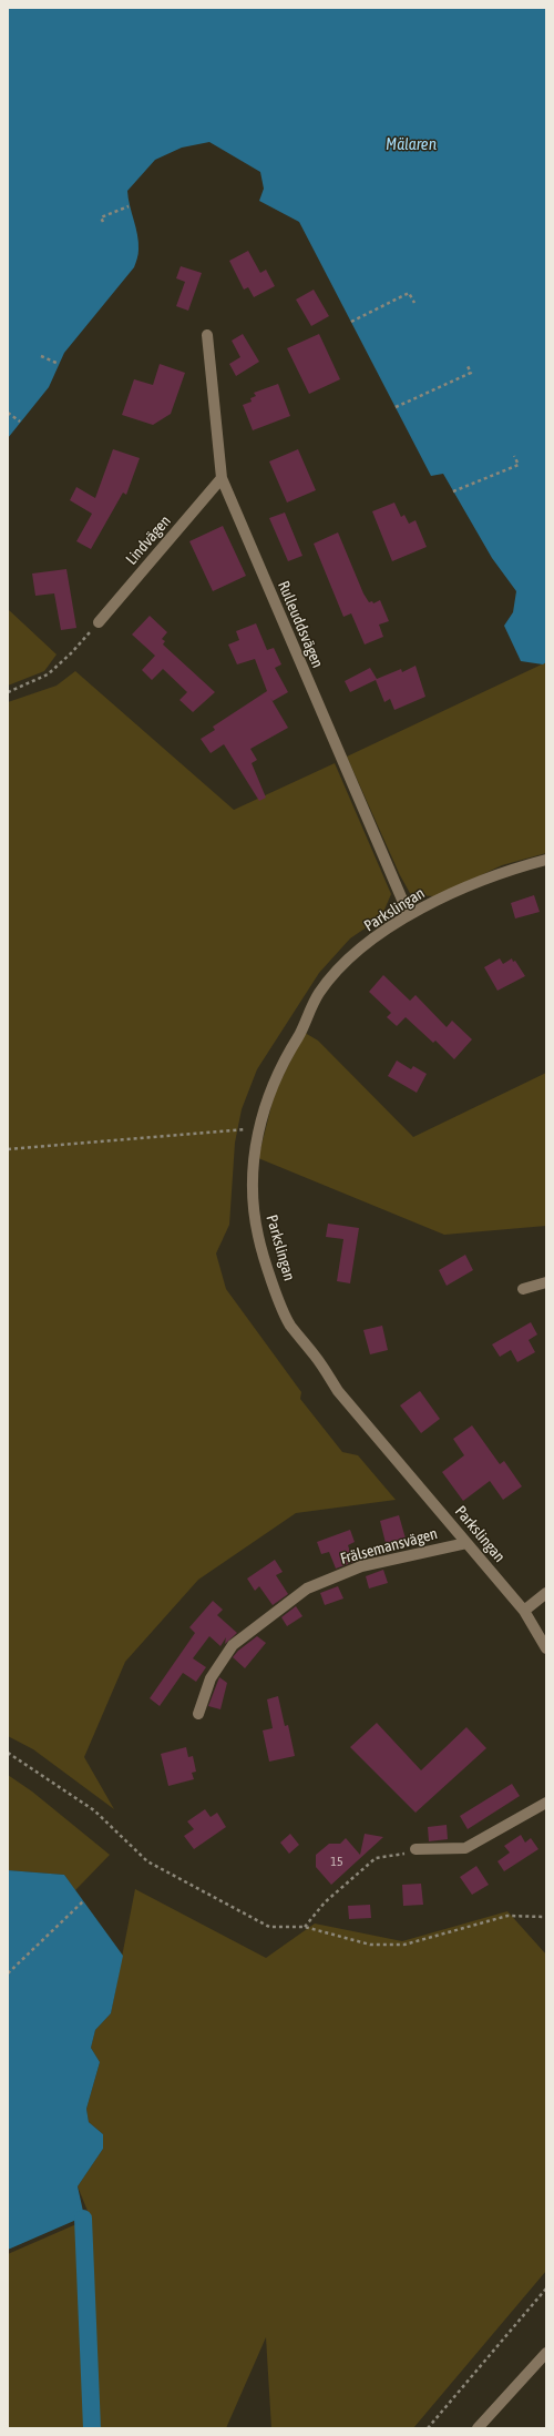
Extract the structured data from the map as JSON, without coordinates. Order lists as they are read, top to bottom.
{
  "streets": {
    "street": [
      "Lindvägen",
      "Rulleuddsvägen",
      "Parkslingan",
      "Frälsemansvägen"
    ]
  },
  "crossings": [
    ["Lindvägen", "Rulleuddsvägen"],
    ["Rulleuddsvägen", "Parkslingan"],
    ["Parkslingan", "Frälsemansvägen"]
  ],
  "water": ["Mälaren"],
  "house_numbers": ["15"]
}
